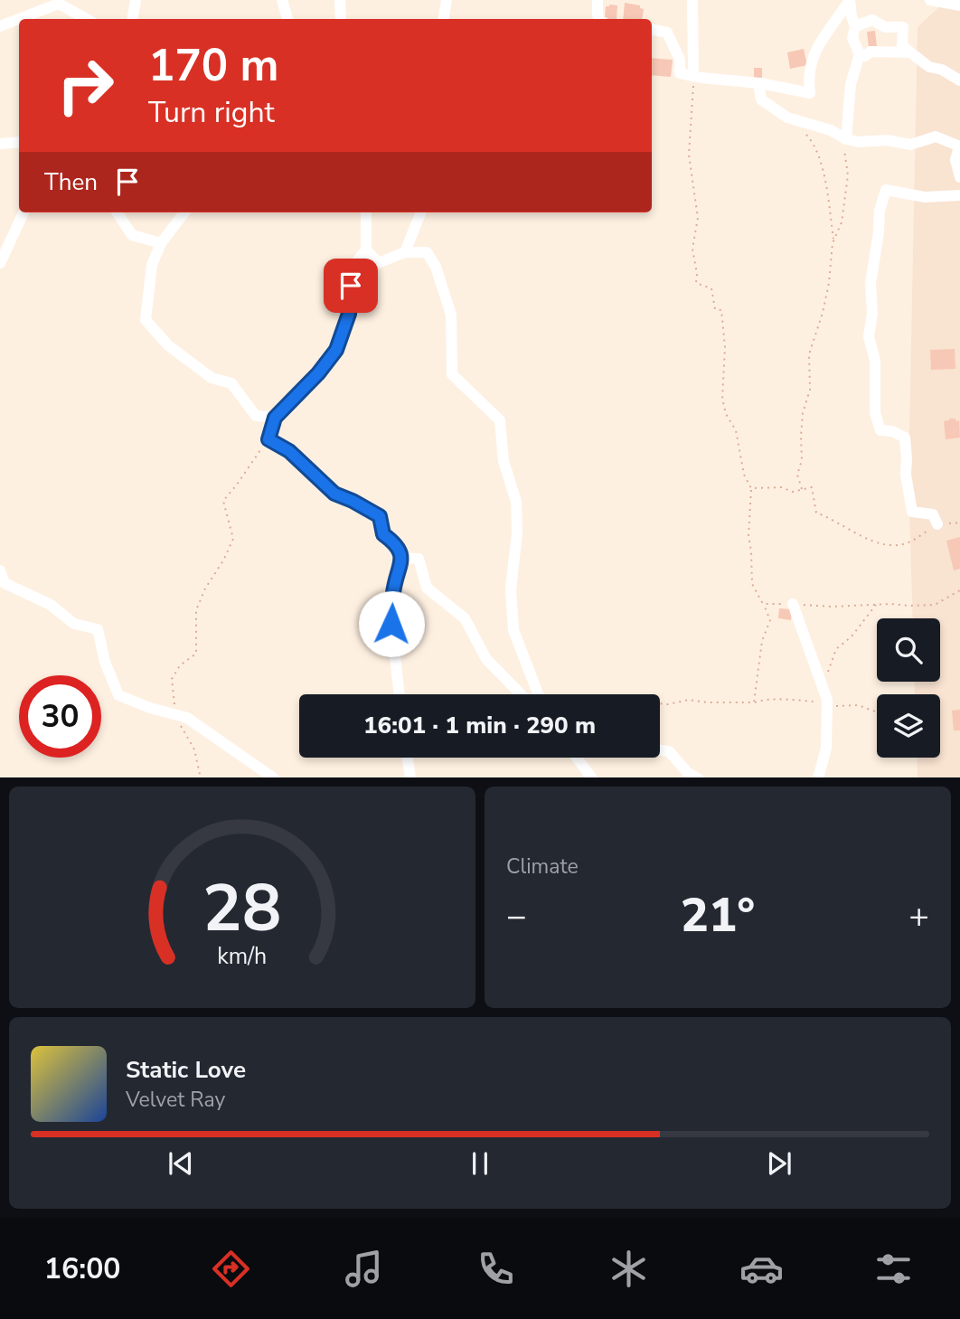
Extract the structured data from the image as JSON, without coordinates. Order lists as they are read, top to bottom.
{
  "page": {
    "turn": ["170 m", "Turn right"],
    "then": "Then",
    "limit": "30",
    "trip": "16:01 · 1 min · 290 m",
    "tile": "Climate",
    "heat": ["−", "21°", "+"],
    "song": ["Static Love", "Velvet Ray"],
    "tabs": "16:00",
    "gauge": ["28", "km/h"]
  }
}
